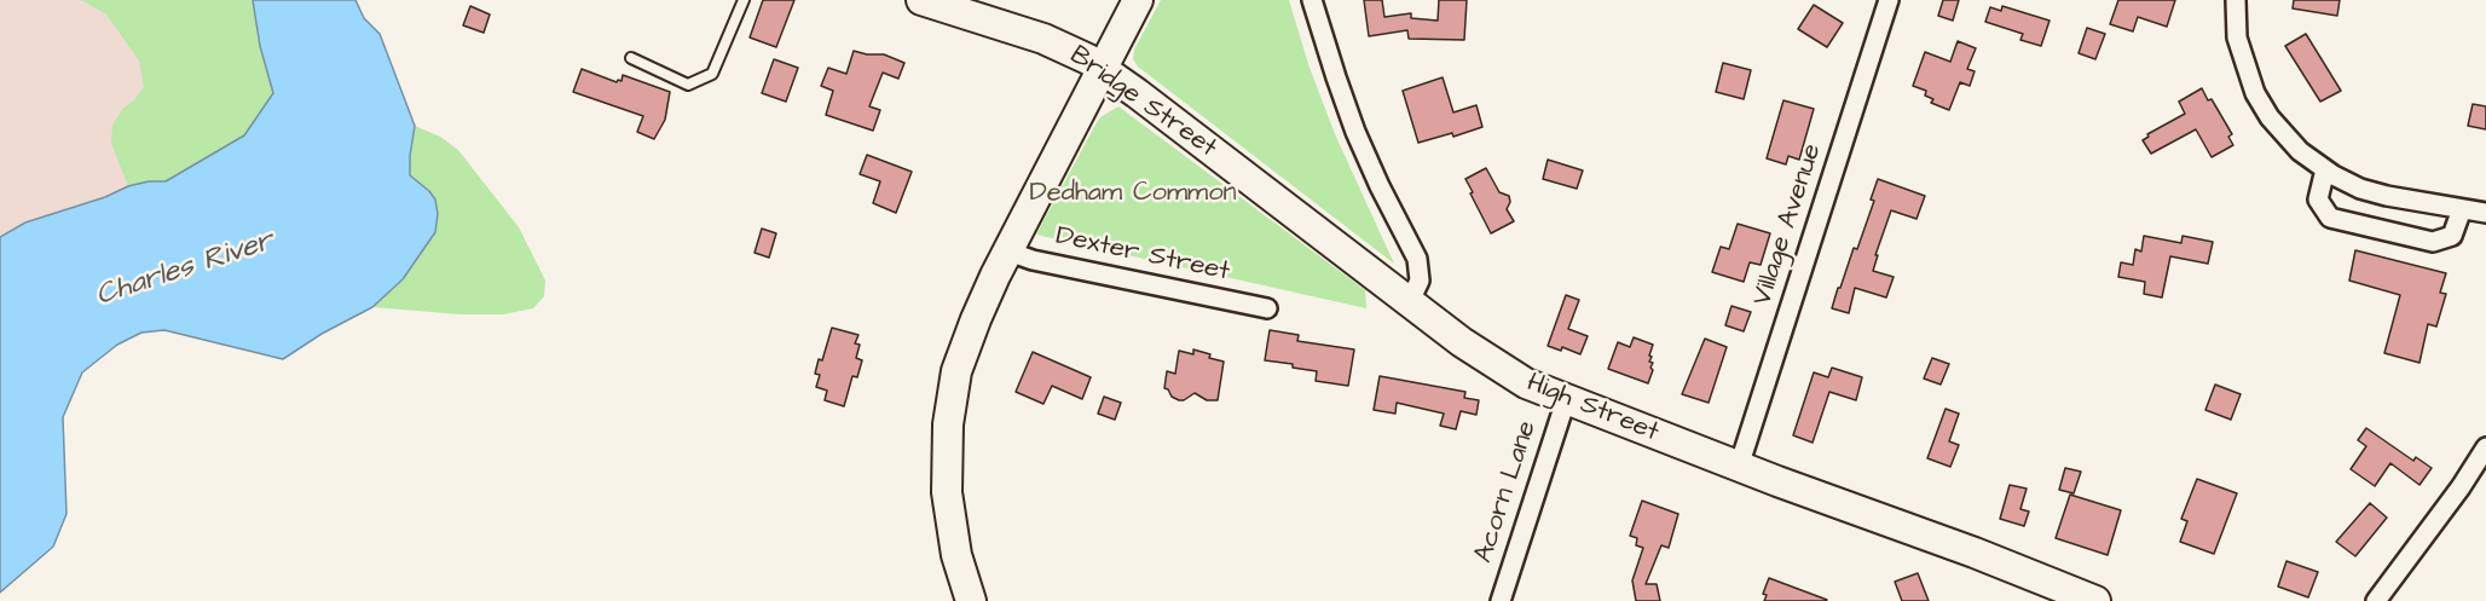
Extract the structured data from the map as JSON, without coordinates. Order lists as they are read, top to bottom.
{
  "streets": {
    "main road": ["Bridge Street", "High Street"],
    "street": ["Village Avenue", "Dexter Street", "Acorn Lane"]
  },
  "crossings": [
    ["Bridge Street", "High Street"],
    ["Village Avenue", "High Street"],
    ["High Street", "Acorn Lane"]
  ],
  "water": ["Charles River"],
  "parks": ["Dedham Common"]
}
